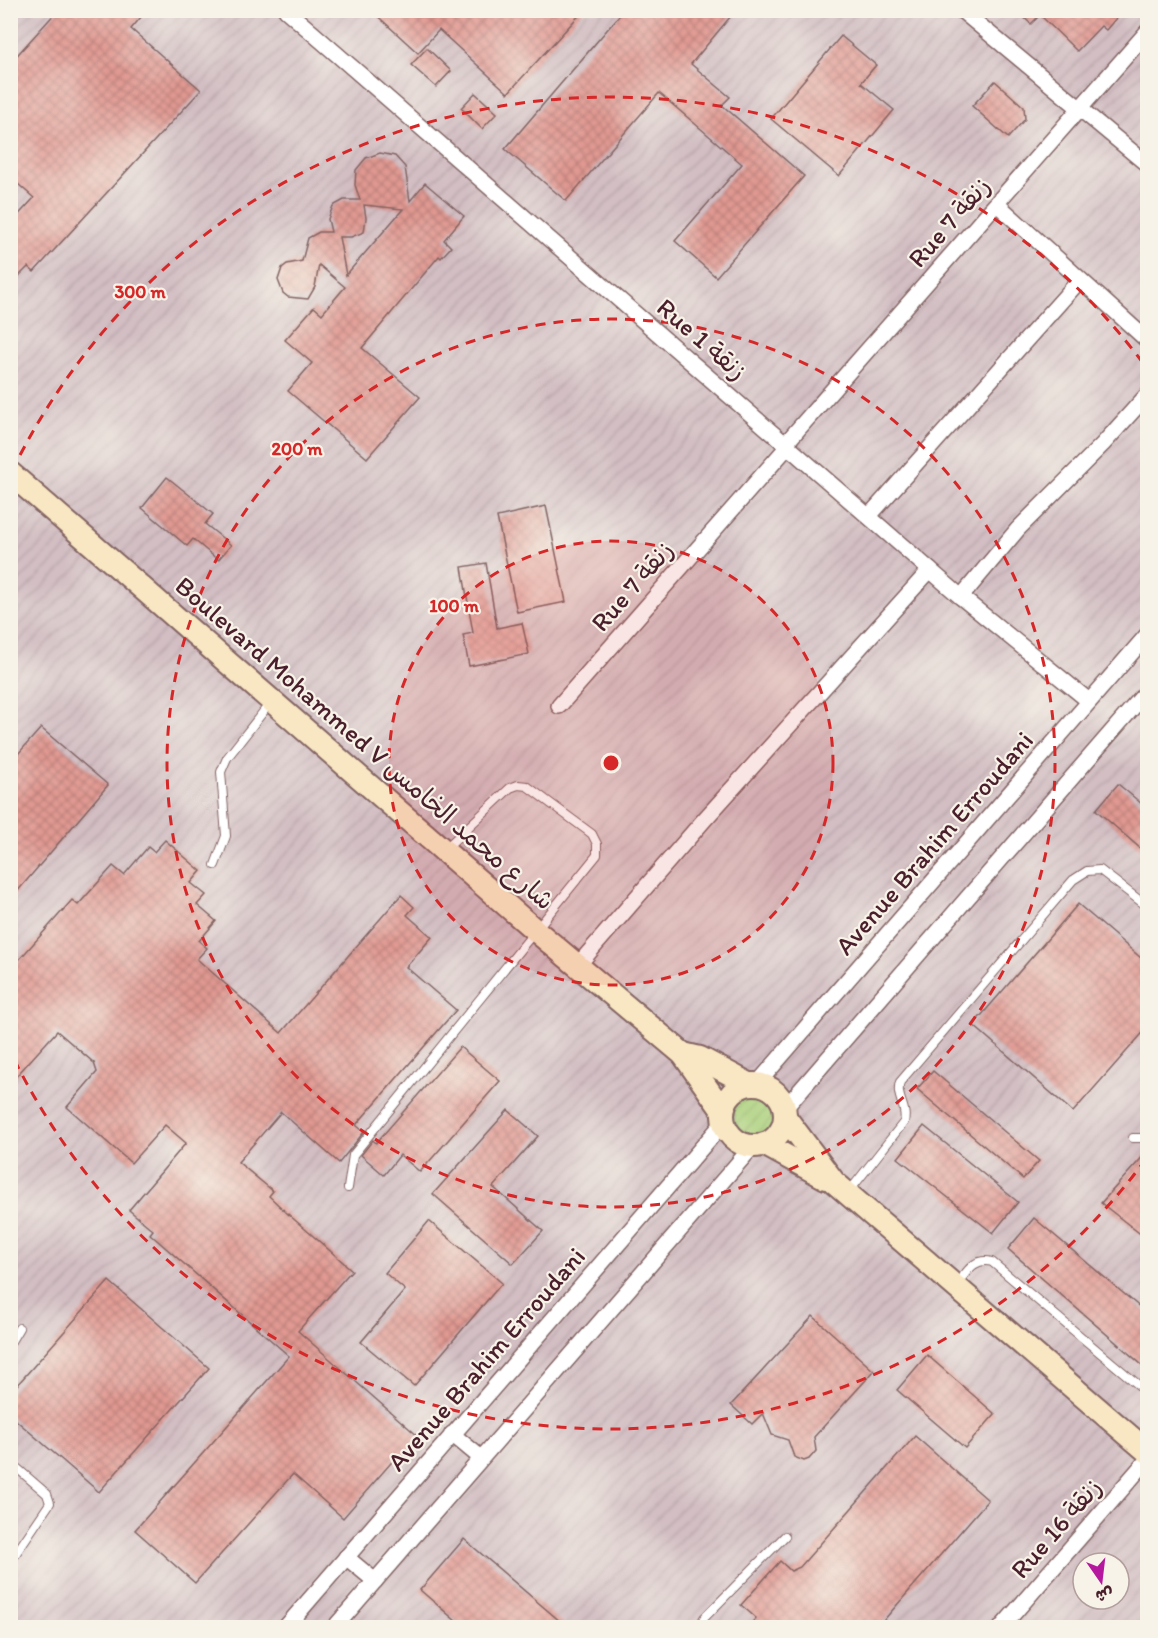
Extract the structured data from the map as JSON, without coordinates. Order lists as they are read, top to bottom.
{
  "streets": {
    "main road": ["Boulevard Mohammed V شارع محمد الخامس"],
    "street": [
      "Rue 7 زنقة",
      "Rue 1 زنقة",
      "Avenue Brahim Erroudani",
      "Rue 16 زنقة"
    ]
  },
  "crossings": [
    ["Rue 7 زنقة", "Rue 1 زنقة"],
    ["Rue 1 زنقة", "Avenue Brahim Erroudani"],
    ["Boulevard Mohammed V شارع محمد الخامس", "Avenue Brahim Erroudani"]
  ],
  "north": "bottom",
  "rings": ["300 m", "200 m", "100 m"]
}
